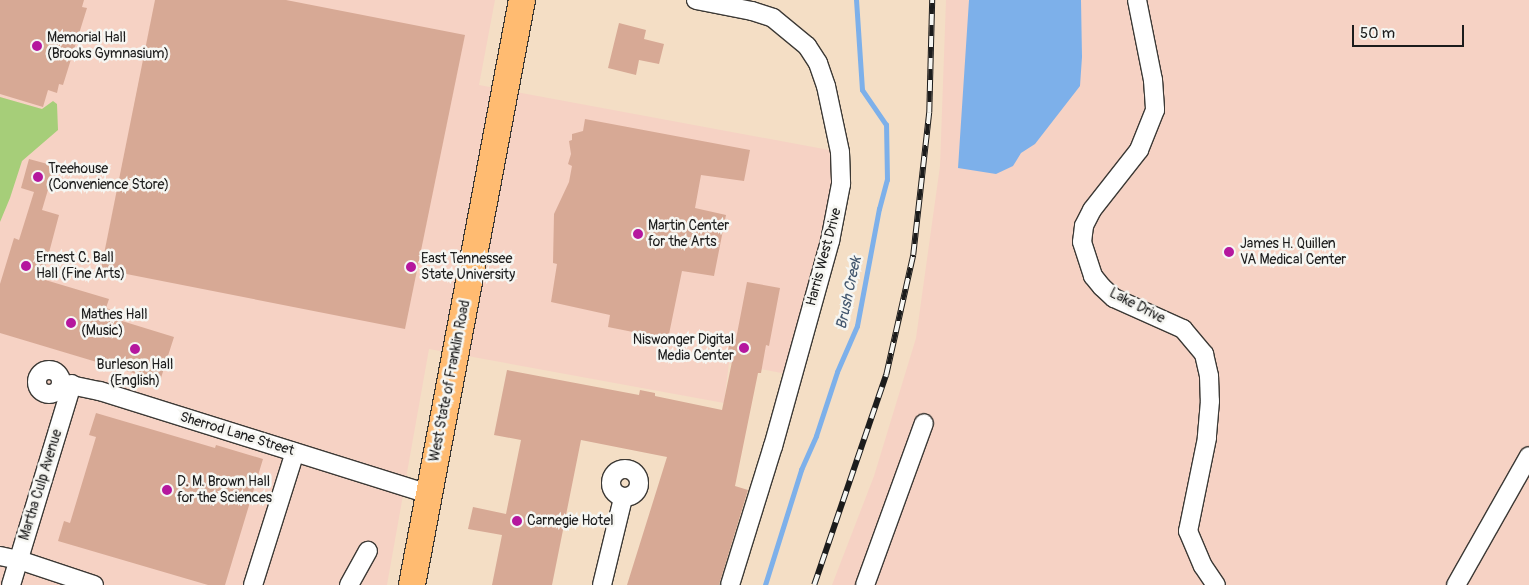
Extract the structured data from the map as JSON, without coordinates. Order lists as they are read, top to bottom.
{
  "streets": {
    "highway": ["West State of Franklin Road"],
    "street": [
      "Harris West Drive",
      "Lake Drive",
      "Sherrod Lane Street",
      "Martha Culp Avenue"
    ]
  },
  "crossings": [
    ["West State of Franklin Road", "Sherrod Lane Street"],
    ["Sherrod Lane Street", "Martha Culp Avenue"]
  ],
  "water": ["Brush Creek"],
  "places": [
    "Memorial Hall (Brooks Gymnasium)",
    "Treehouse (Convenience Store)",
    "Martin Center for the Arts",
    "James H. Quillen VA Medical Center",
    "Ernest C. Ball Hall (Fine Arts)",
    "East Tennessee State University",
    "Mathes Hall (Music)",
    "Niswonger Digital Media Center",
    "Burleson Hall (English)",
    "D. M. Brown Hall for the Sciences",
    "Carnegie Hotel"
  ],
  "scale_bar": "50 m"
}
